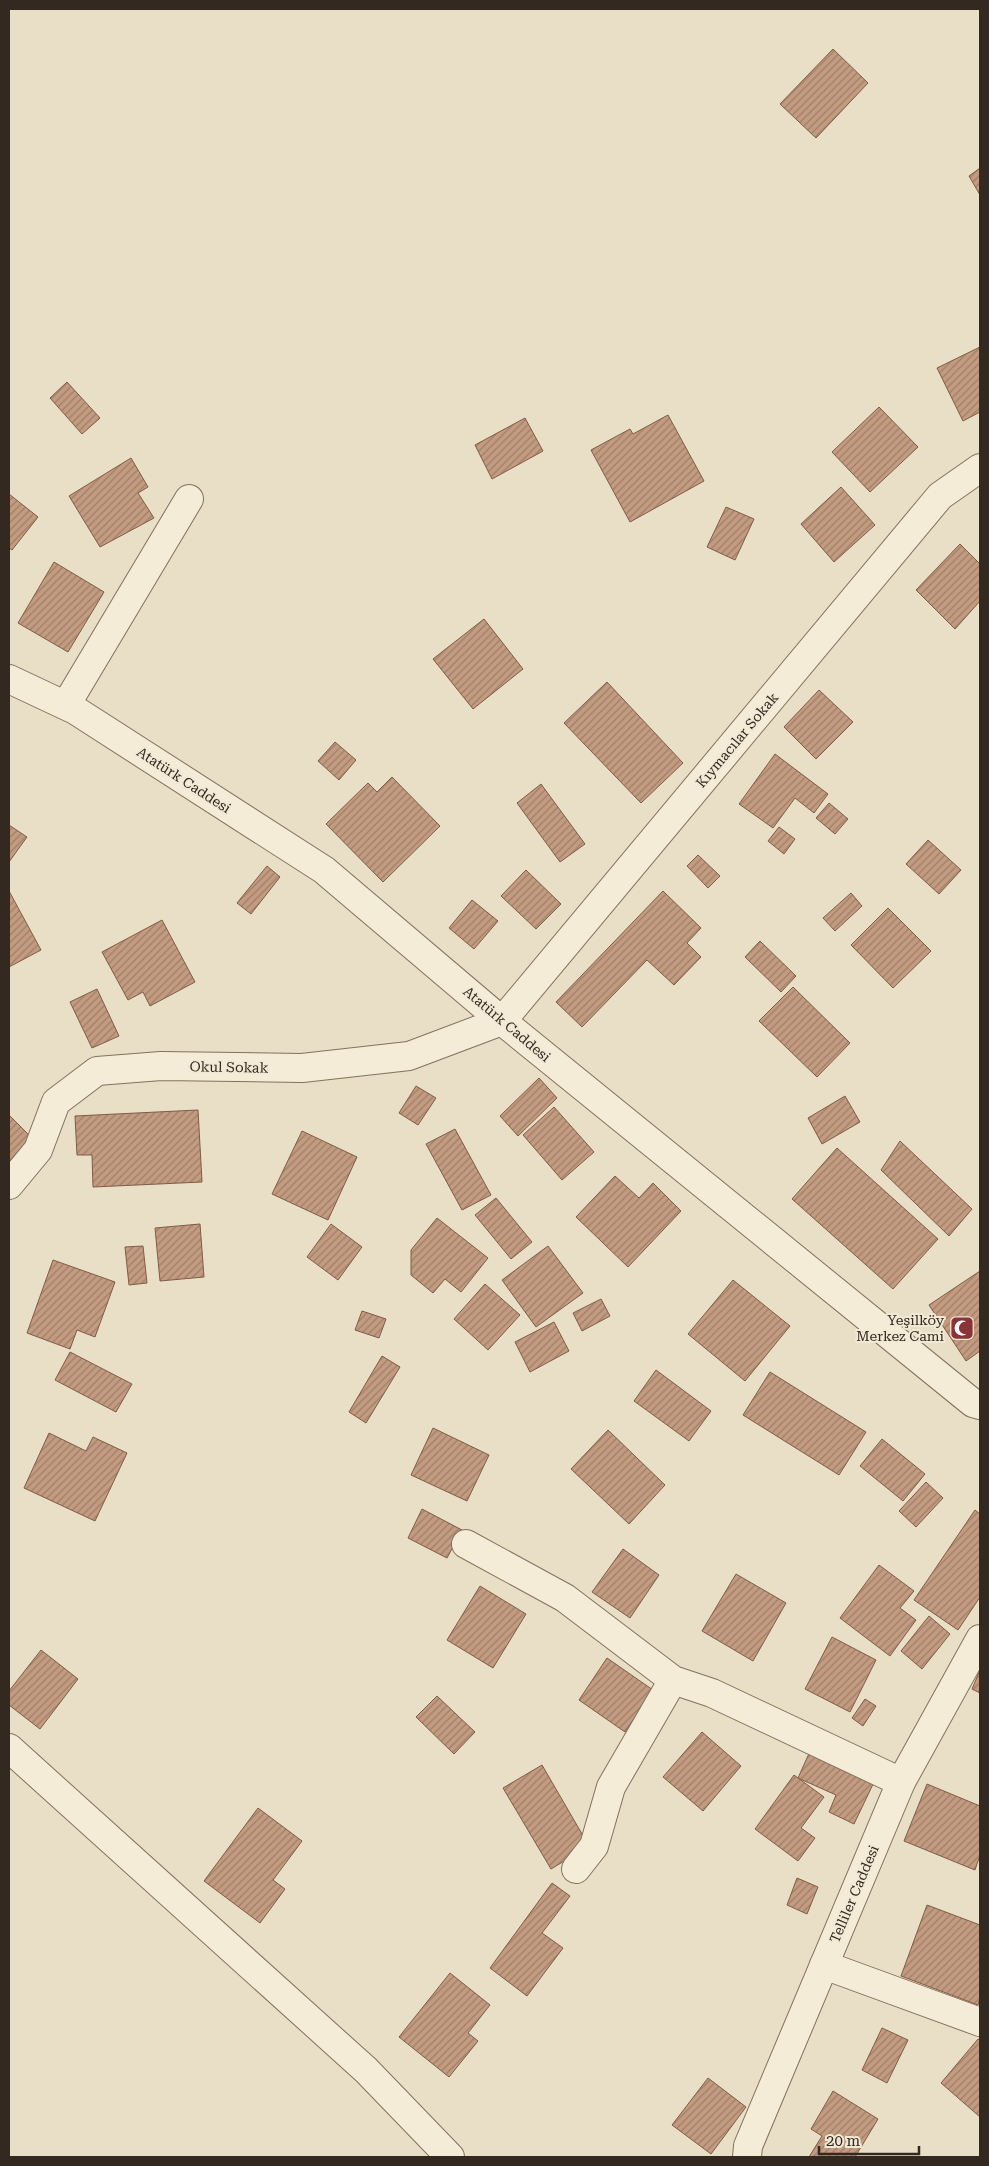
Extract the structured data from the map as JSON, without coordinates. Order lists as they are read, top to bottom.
{
  "streets": {
    "street": [
      "Kıymacılar Sokak",
      "Atatürk Caddesi",
      "Okul Sokak",
      "Telliler Caddesi"
    ]
  },
  "crossings": [
    ["Kıymacılar Sokak", "Atatürk Caddesi"],
    ["Kıymacılar Sokak", "Okul Sokak"],
    ["Atatürk Caddesi", "Okul Sokak"]
  ],
  "places": {
    "mosque": ["Yeşilköy Merkez Cami"]
  },
  "scale_bar": "20 m"
}
